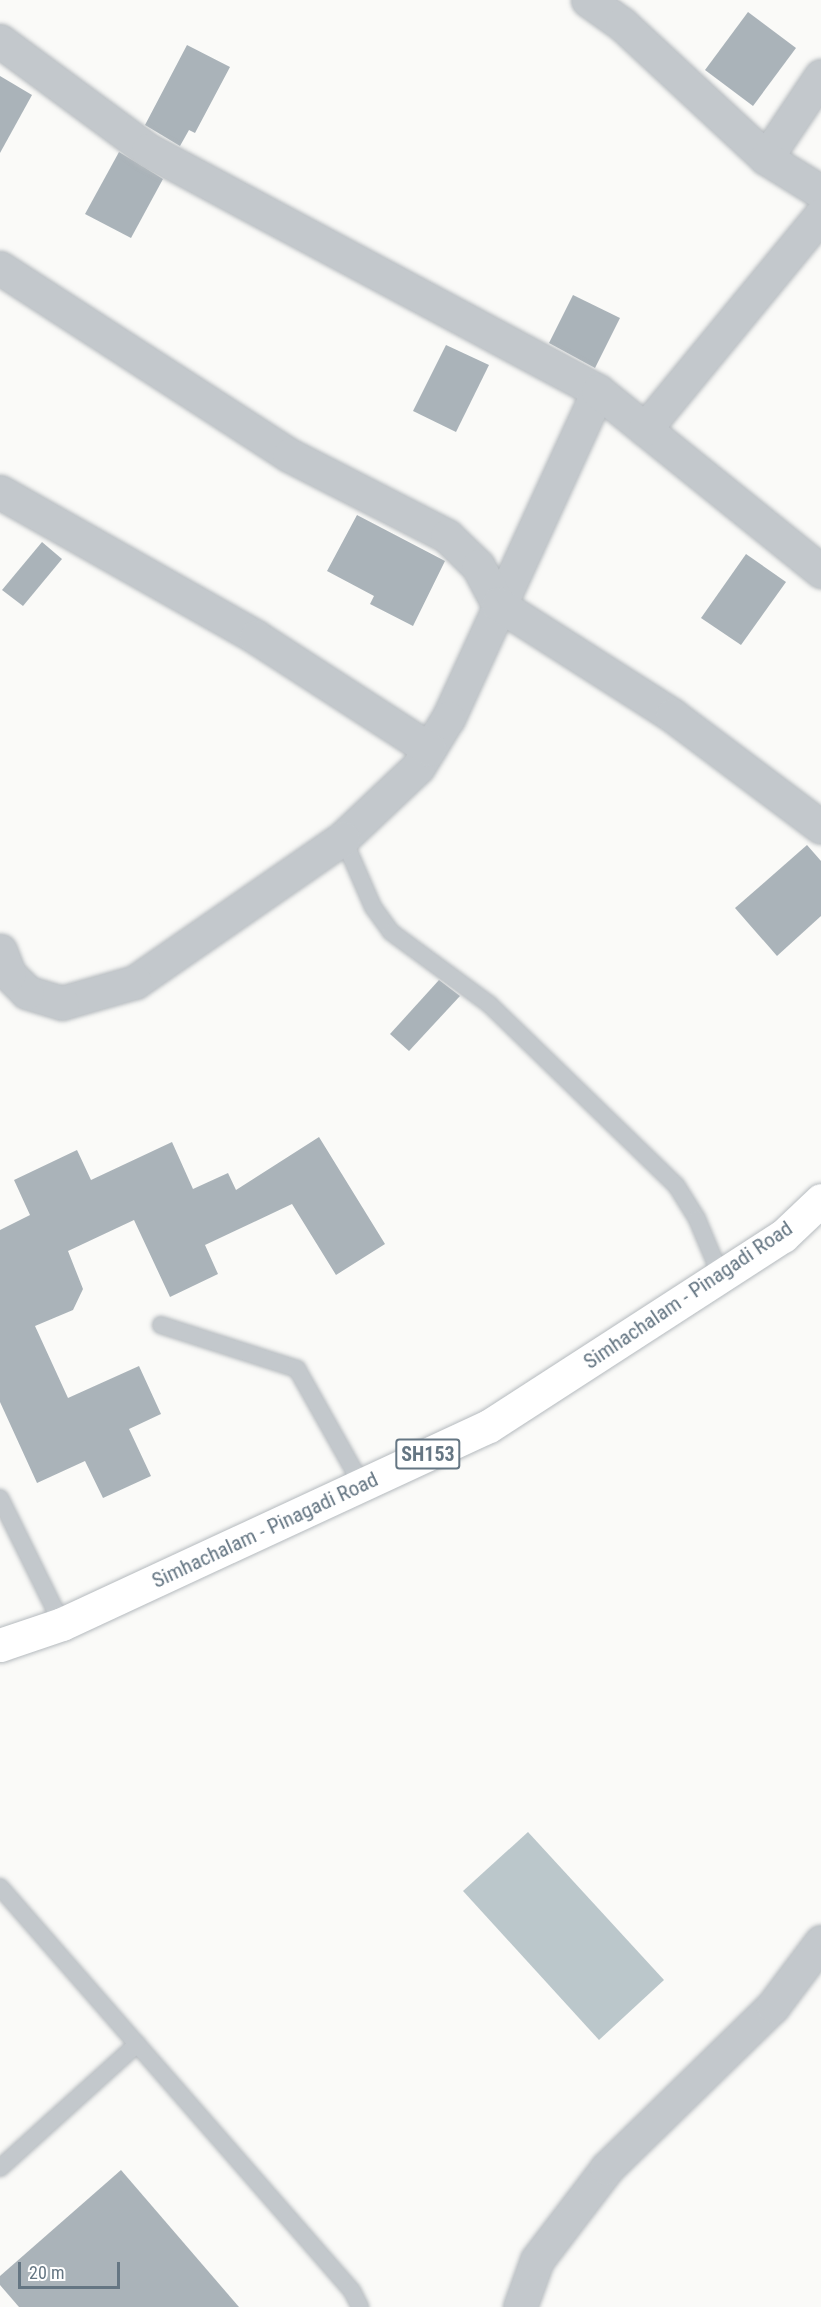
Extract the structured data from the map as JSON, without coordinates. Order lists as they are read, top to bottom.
{
  "streets": {
    "main road": ["Simhachalam - Pinagadi Road", "SH153"]
  },
  "scale_bar": "20 m"
}
